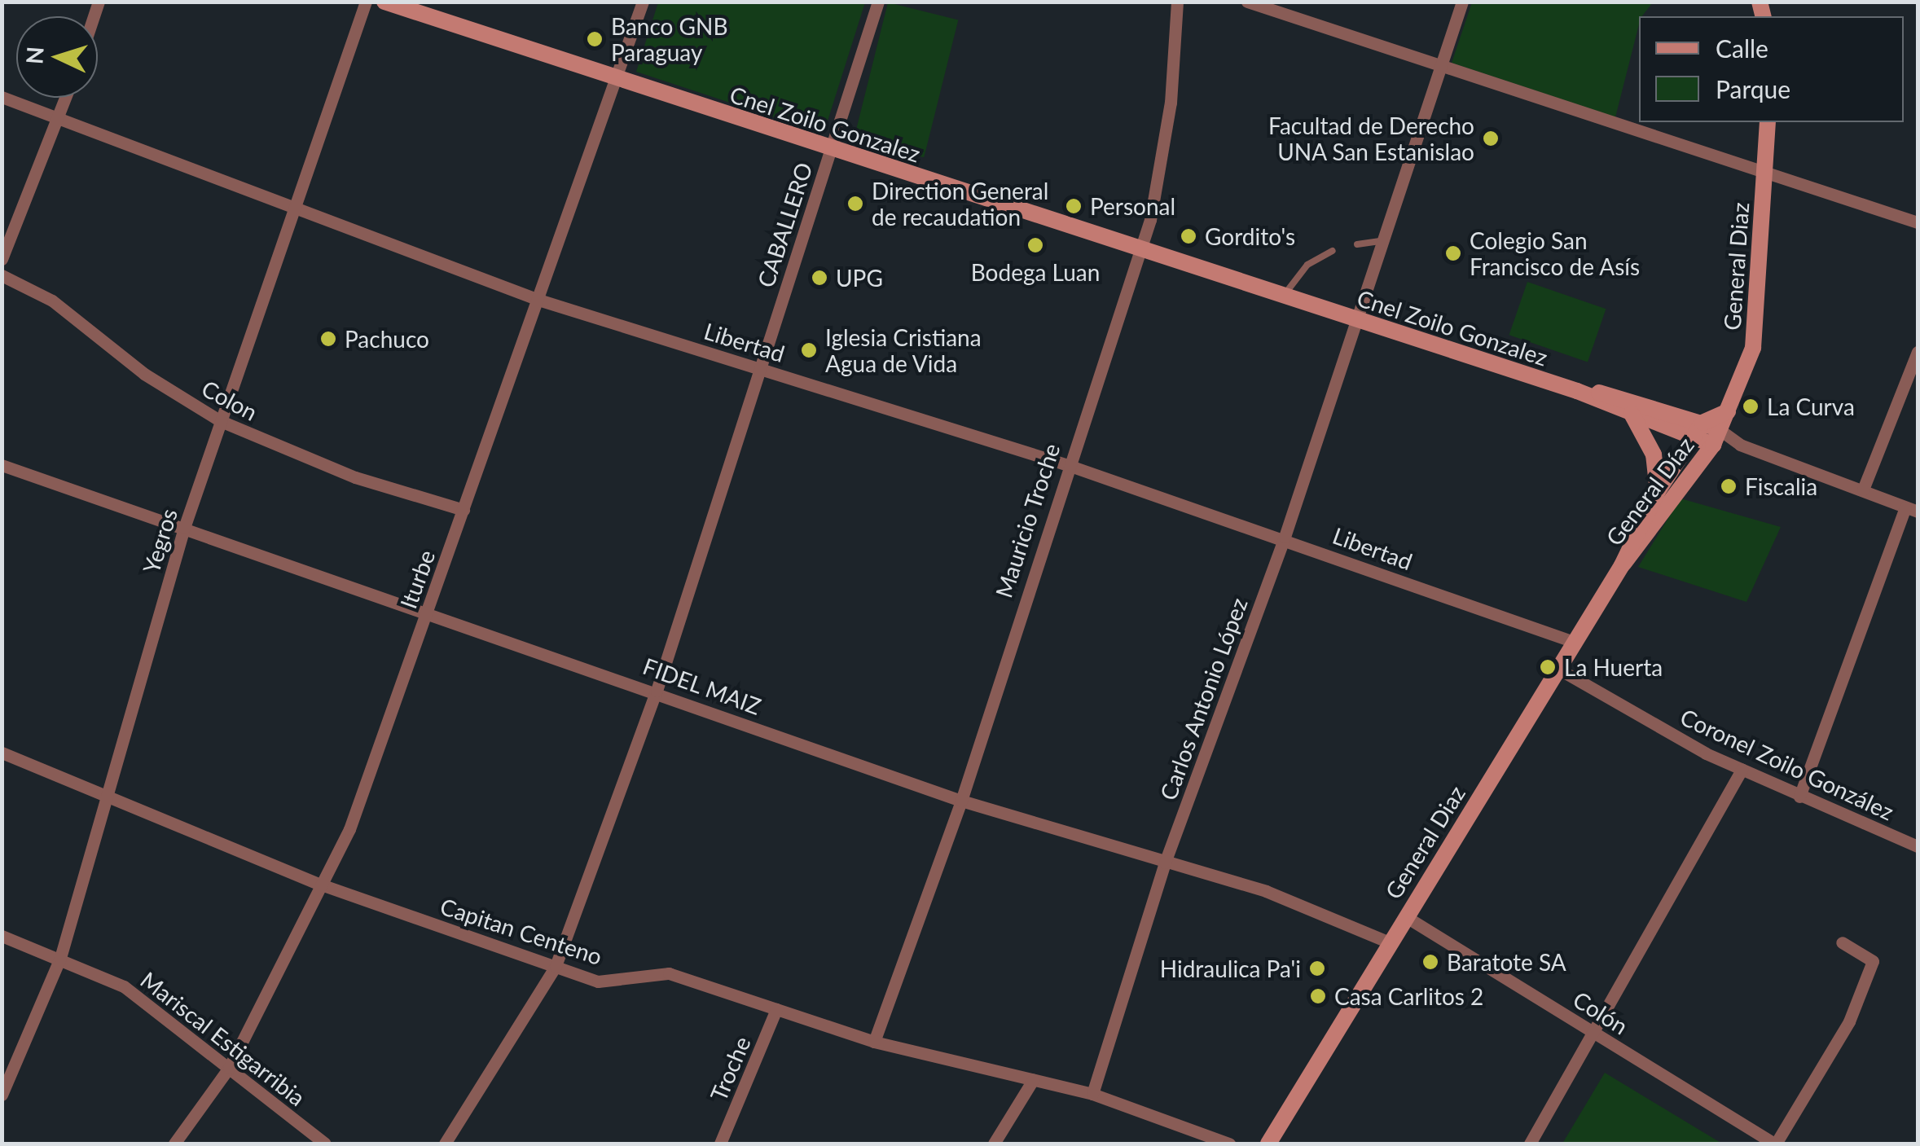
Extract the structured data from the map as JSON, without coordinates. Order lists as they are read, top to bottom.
{
  "streets": {
    "main road": ["Cnel Zoilo Gonzalez", "General Diaz", "General Díaz"],
    "street": [
      "CABALLERO",
      "Libertad",
      "Colon",
      "Mauricio Troche",
      "Yegros",
      "Iturbe",
      "FIDEL MAIZ",
      "Carlos Antonio López",
      "Coronel Zoilo González",
      "Capitan Centeno",
      "Colón",
      "Mariscal Estigarribia",
      "Troche"
    ]
  },
  "crossings": [
    ["Cnel Zoilo Gonzalez", "CABALLERO"],
    ["Cnel Zoilo Gonzalez", "General Diaz"],
    ["Cnel Zoilo Gonzalez", "General Díaz"],
    ["Cnel Zoilo Gonzalez", "Mauricio Troche"],
    ["Cnel Zoilo Gonzalez", "Iturbe"],
    ["Cnel Zoilo Gonzalez", "Carlos Antonio López"],
    ["CABALLERO", "Libertad"],
    ["CABALLERO", "FIDEL MAIZ"],
    ["CABALLERO", "Capitan Centeno"],
    ["General Diaz", "Libertad"],
    ["General Diaz", "General Díaz"],
    ["General Diaz", "FIDEL MAIZ"],
    ["General Diaz", "Coronel Zoilo González"],
    ["General Diaz", "Colón"],
    ["Libertad", "Mauricio Troche"],
    ["Libertad", "Yegros"],
    ["Libertad", "Iturbe"],
    ["Libertad", "Carlos Antonio López"],
    ["Colon", "Yegros"],
    ["Colon", "Iturbe"],
    ["Mauricio Troche", "FIDEL MAIZ"],
    ["Mauricio Troche", "Capitan Centeno"],
    ["Yegros", "FIDEL MAIZ"],
    ["Yegros", "Capitan Centeno"],
    ["Yegros", "Mariscal Estigarribia"],
    ["Iturbe", "FIDEL MAIZ"],
    ["Iturbe", "Capitan Centeno"],
    ["Iturbe", "Mariscal Estigarribia"],
    ["FIDEL MAIZ", "Carlos Antonio López"],
    ["Carlos Antonio López", "Capitan Centeno"],
    ["Capitan Centeno", "Troche"]
  ],
  "places": [
    "Banco GNB Paraguay",
    "Facultad de Derecho UNA San Estanislao",
    "Direction General de recaudation",
    "Personal",
    "Gordito's",
    "Bodega Luan",
    "Colegio San Francisco de Asís",
    "UPG",
    "Pachuco",
    "Iglesia Cristiana Agua de Vida",
    "La Curva",
    "Fiscalia",
    "La Huerta",
    "Baratote SA",
    "Hidraulica Pa'i",
    "Casa Carlitos 2"
  ],
  "legend": ["Calle", "Parque"],
  "north": "left"
}
